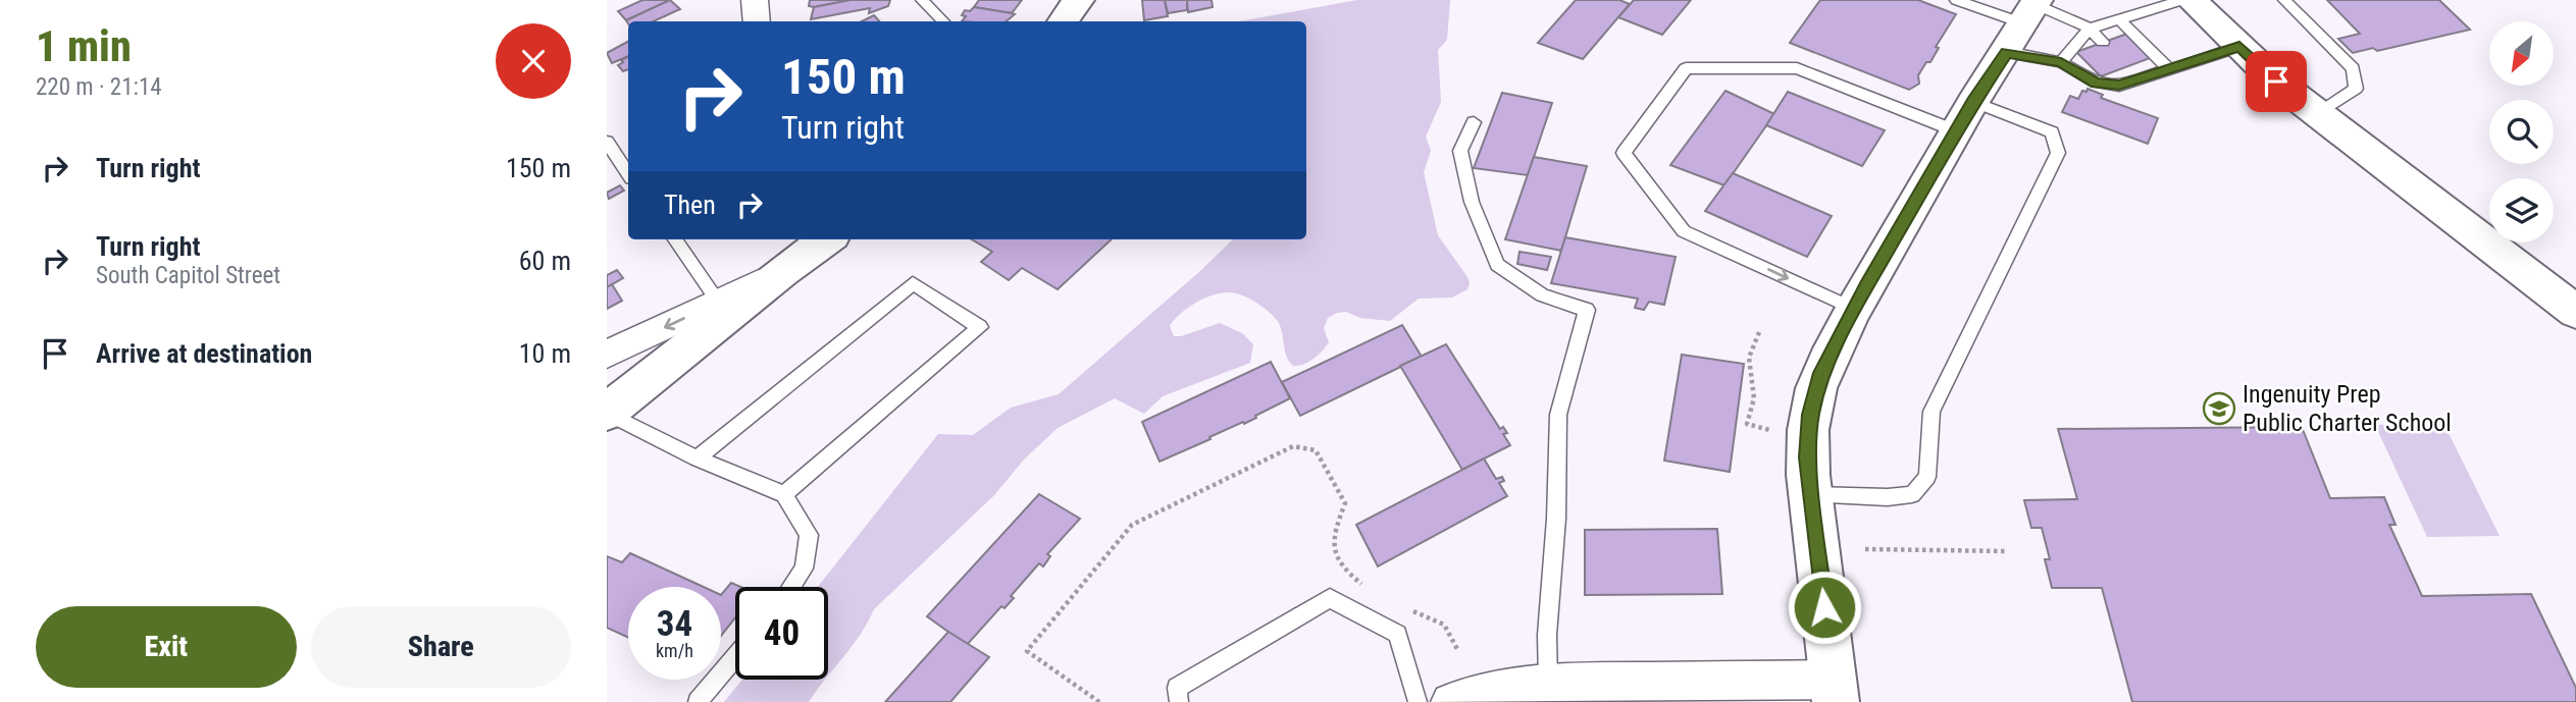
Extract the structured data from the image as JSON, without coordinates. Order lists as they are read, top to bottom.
{
  "places": {
    "school or university": ["Ingenuity Prep Public Charter School"]
  },
  "north": "bottom left",
  "page": {
    "heading": ["1 min", "220 m · 21:14"],
    "turn": ["150 m", "Turn right"],
    "list": [
      {
        "name": "Turn right",
        "value": "150 m"
      },
      {
        "name": "Turn right",
        "note": "South Capitol Street",
        "value": "60 m"
      },
      {
        "name": "Arrive at destination",
        "value": "10 m"
      }
    ],
    "then": "Then",
    "speed": "34 km/h",
    "limit": "40",
    "buttons": ["Exit", "Share"]
  }
}
